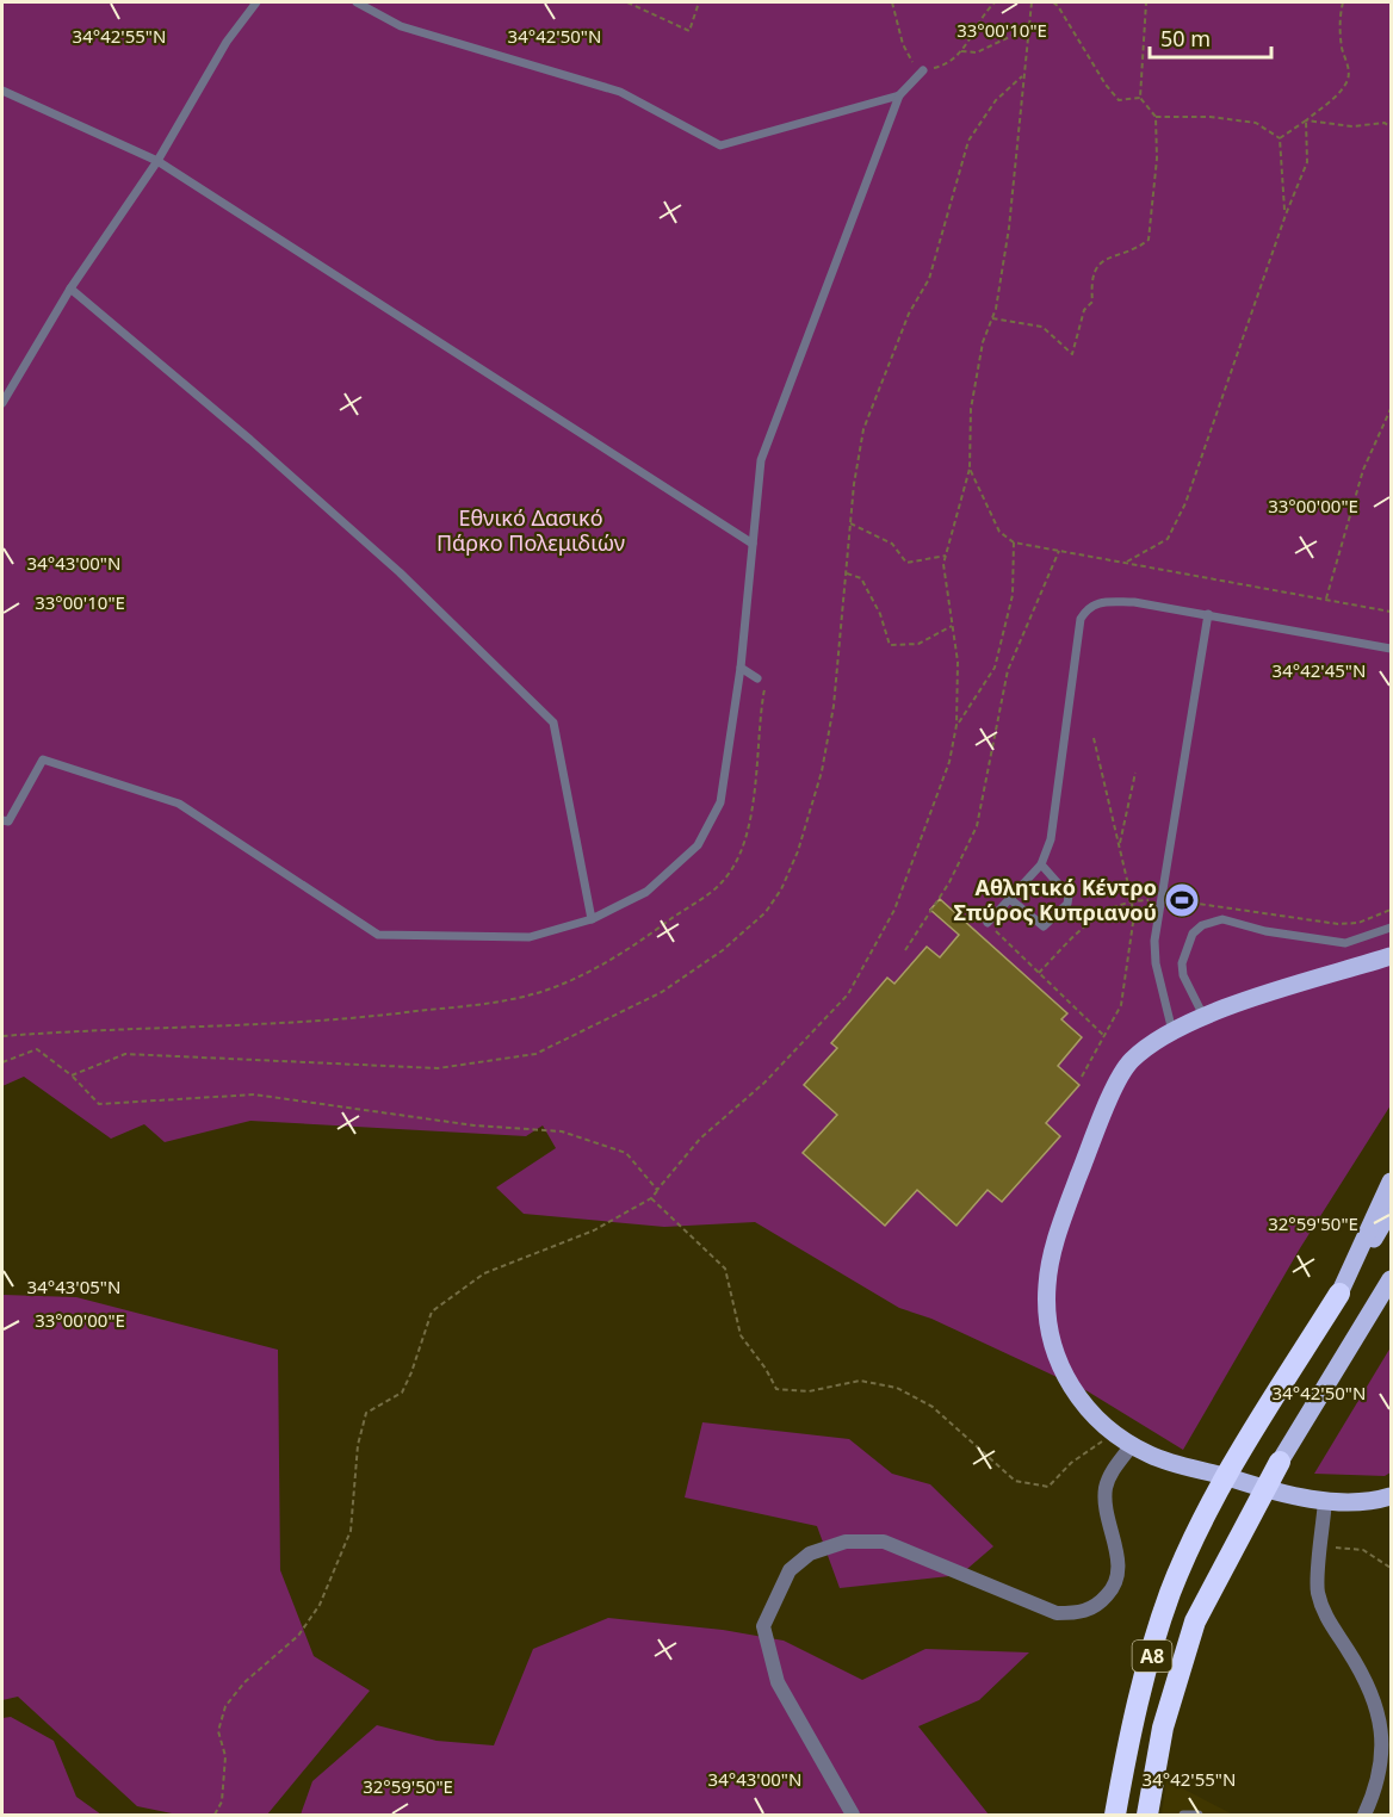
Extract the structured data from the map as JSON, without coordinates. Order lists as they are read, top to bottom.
{
  "streets": {
    "highway": ["A8"]
  },
  "parks": ["Εθνικό Δασικό Πάρκο Πολεμιδιών"],
  "places": {
    "sports": ["Αθλητικό Κέντρο Σπύρος Κυπριανού"]
  },
  "scale_bar": "50 m",
  "coordinates": [
    "33°00'10\"E",
    "34°42'55\"N",
    "34°42'50\"N",
    "33°00'00\"E",
    "34°43'00\"N",
    "34°42'45\"N",
    "32°59'50\"E",
    "34°43'05\"N"
  ]
}
